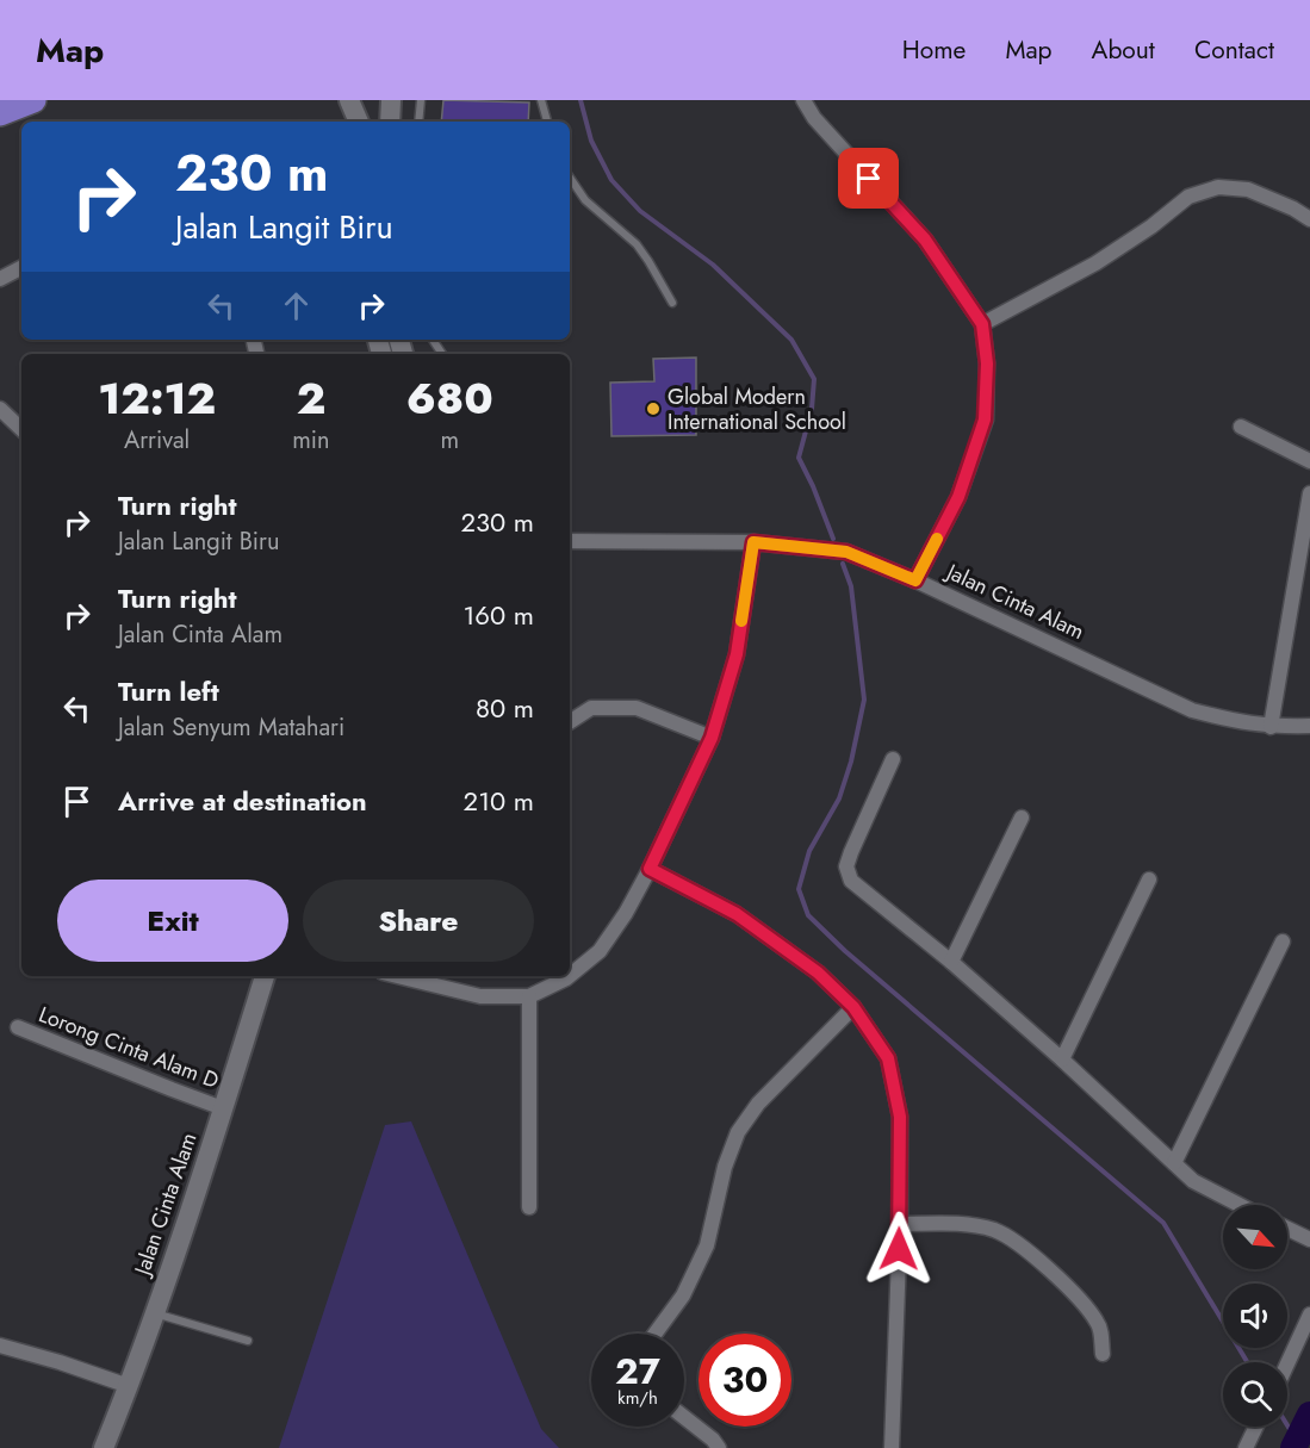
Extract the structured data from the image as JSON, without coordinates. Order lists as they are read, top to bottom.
{
  "streets": {
    "street": ["Jalan Cinta Alam", "Lorong Cinta Alam D"]
  },
  "crossings": [
    ["Jalan Cinta Alam", "Lorong Cinta Alam D"]
  ],
  "places": ["Global Modern International School"],
  "north": "bottom right",
  "page": {
    "header": "Map",
    "nav": [
      "Home",
      "Map",
      "About",
      "Contact"
    ],
    "turn": ["230 m", "Jalan Langit Biru"],
    "eta": [
      "12:12",
      "Arrival",
      "2",
      "min",
      "680",
      "m"
    ],
    "list": [
      {
        "name": "Turn right",
        "note": "Jalan Langit Biru",
        "value": "230 m"
      },
      {
        "name": "Turn right",
        "note": "Jalan Cinta Alam",
        "value": "160 m"
      },
      {
        "name": "Turn left",
        "note": "Jalan Senyum Matahari",
        "value": "80 m"
      },
      {
        "name": "Arrive at destination",
        "value": "210 m"
      }
    ],
    "buttons": ["Exit", "Share"],
    "speed": "27 km/h",
    "limit": "30"
  }
}
